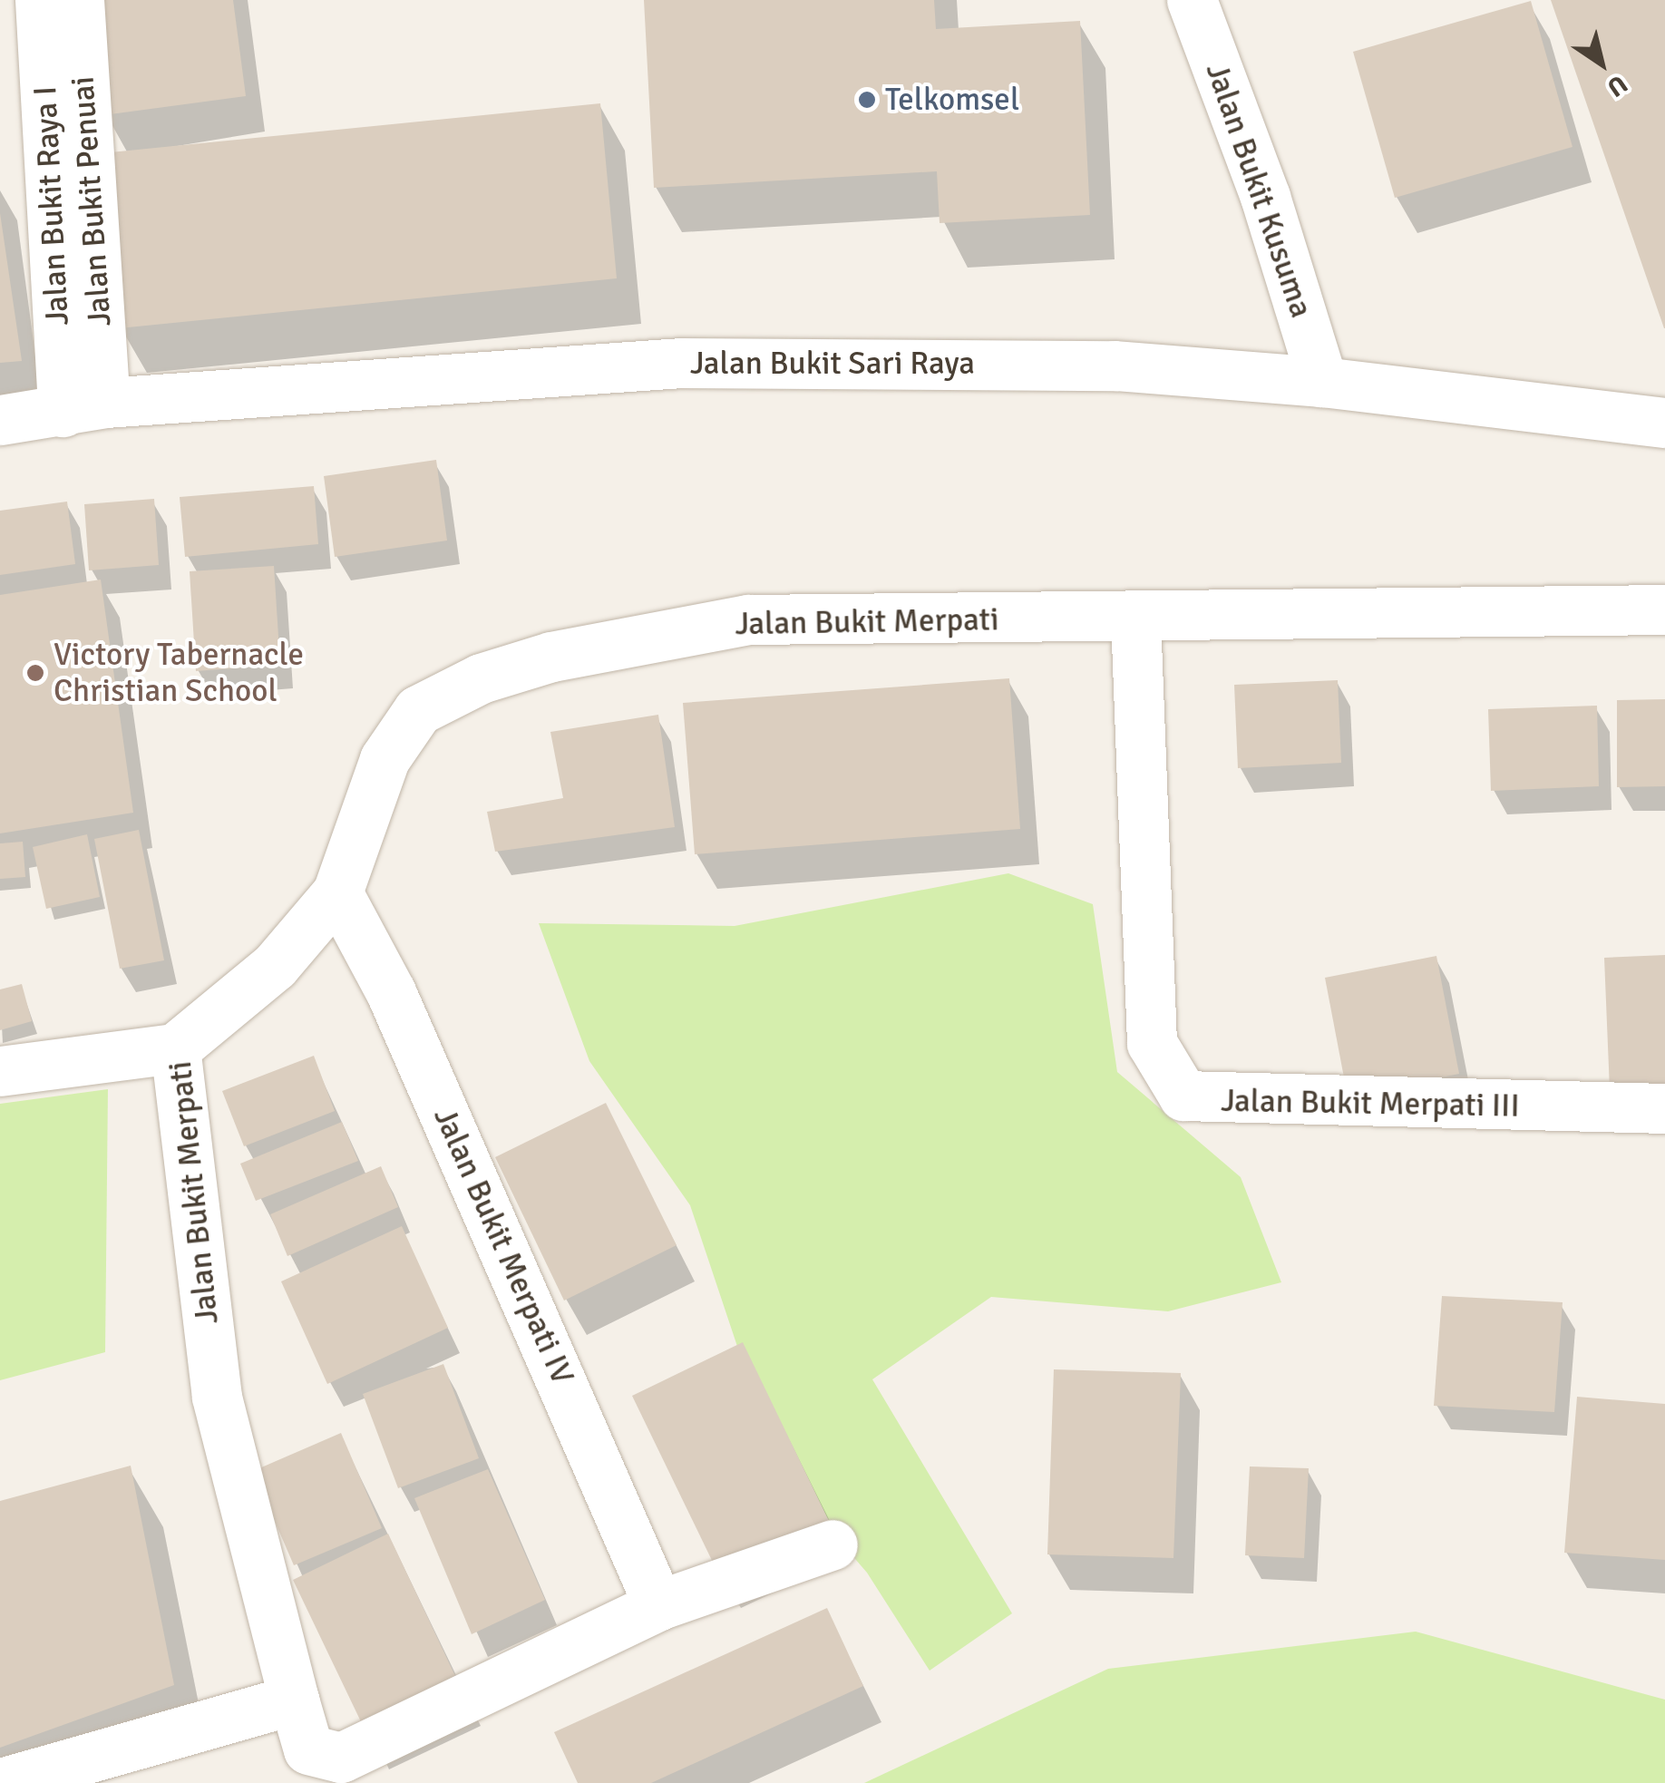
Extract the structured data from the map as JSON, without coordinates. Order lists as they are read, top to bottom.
{
  "streets": {
    "street": [
      "Jalan Bukit Kusuma",
      "Jalan Bukit Penuai",
      "Jalan Bukit Raya I",
      "Jalan Bukit Sari Raya",
      "Jalan Bukit Merpati",
      "Jalan Bukit Merpati III",
      "Jalan Bukit Merpati IV"
    ]
  },
  "crossings": [
    ["Jalan Bukit Kusuma", "Jalan Bukit Sari Raya"],
    ["Jalan Bukit Penuai", "Jalan Bukit Raya I"],
    ["Jalan Bukit Penuai", "Jalan Bukit Sari Raya"],
    ["Jalan Bukit Raya I", "Jalan Bukit Sari Raya"],
    ["Jalan Bukit Merpati", "Jalan Bukit Merpati III"],
    ["Jalan Bukit Merpati", "Jalan Bukit Merpati IV"]
  ],
  "places": ["Telkomsel", "Victory Tabernacle Christian School"],
  "north": "bottom right"
}
